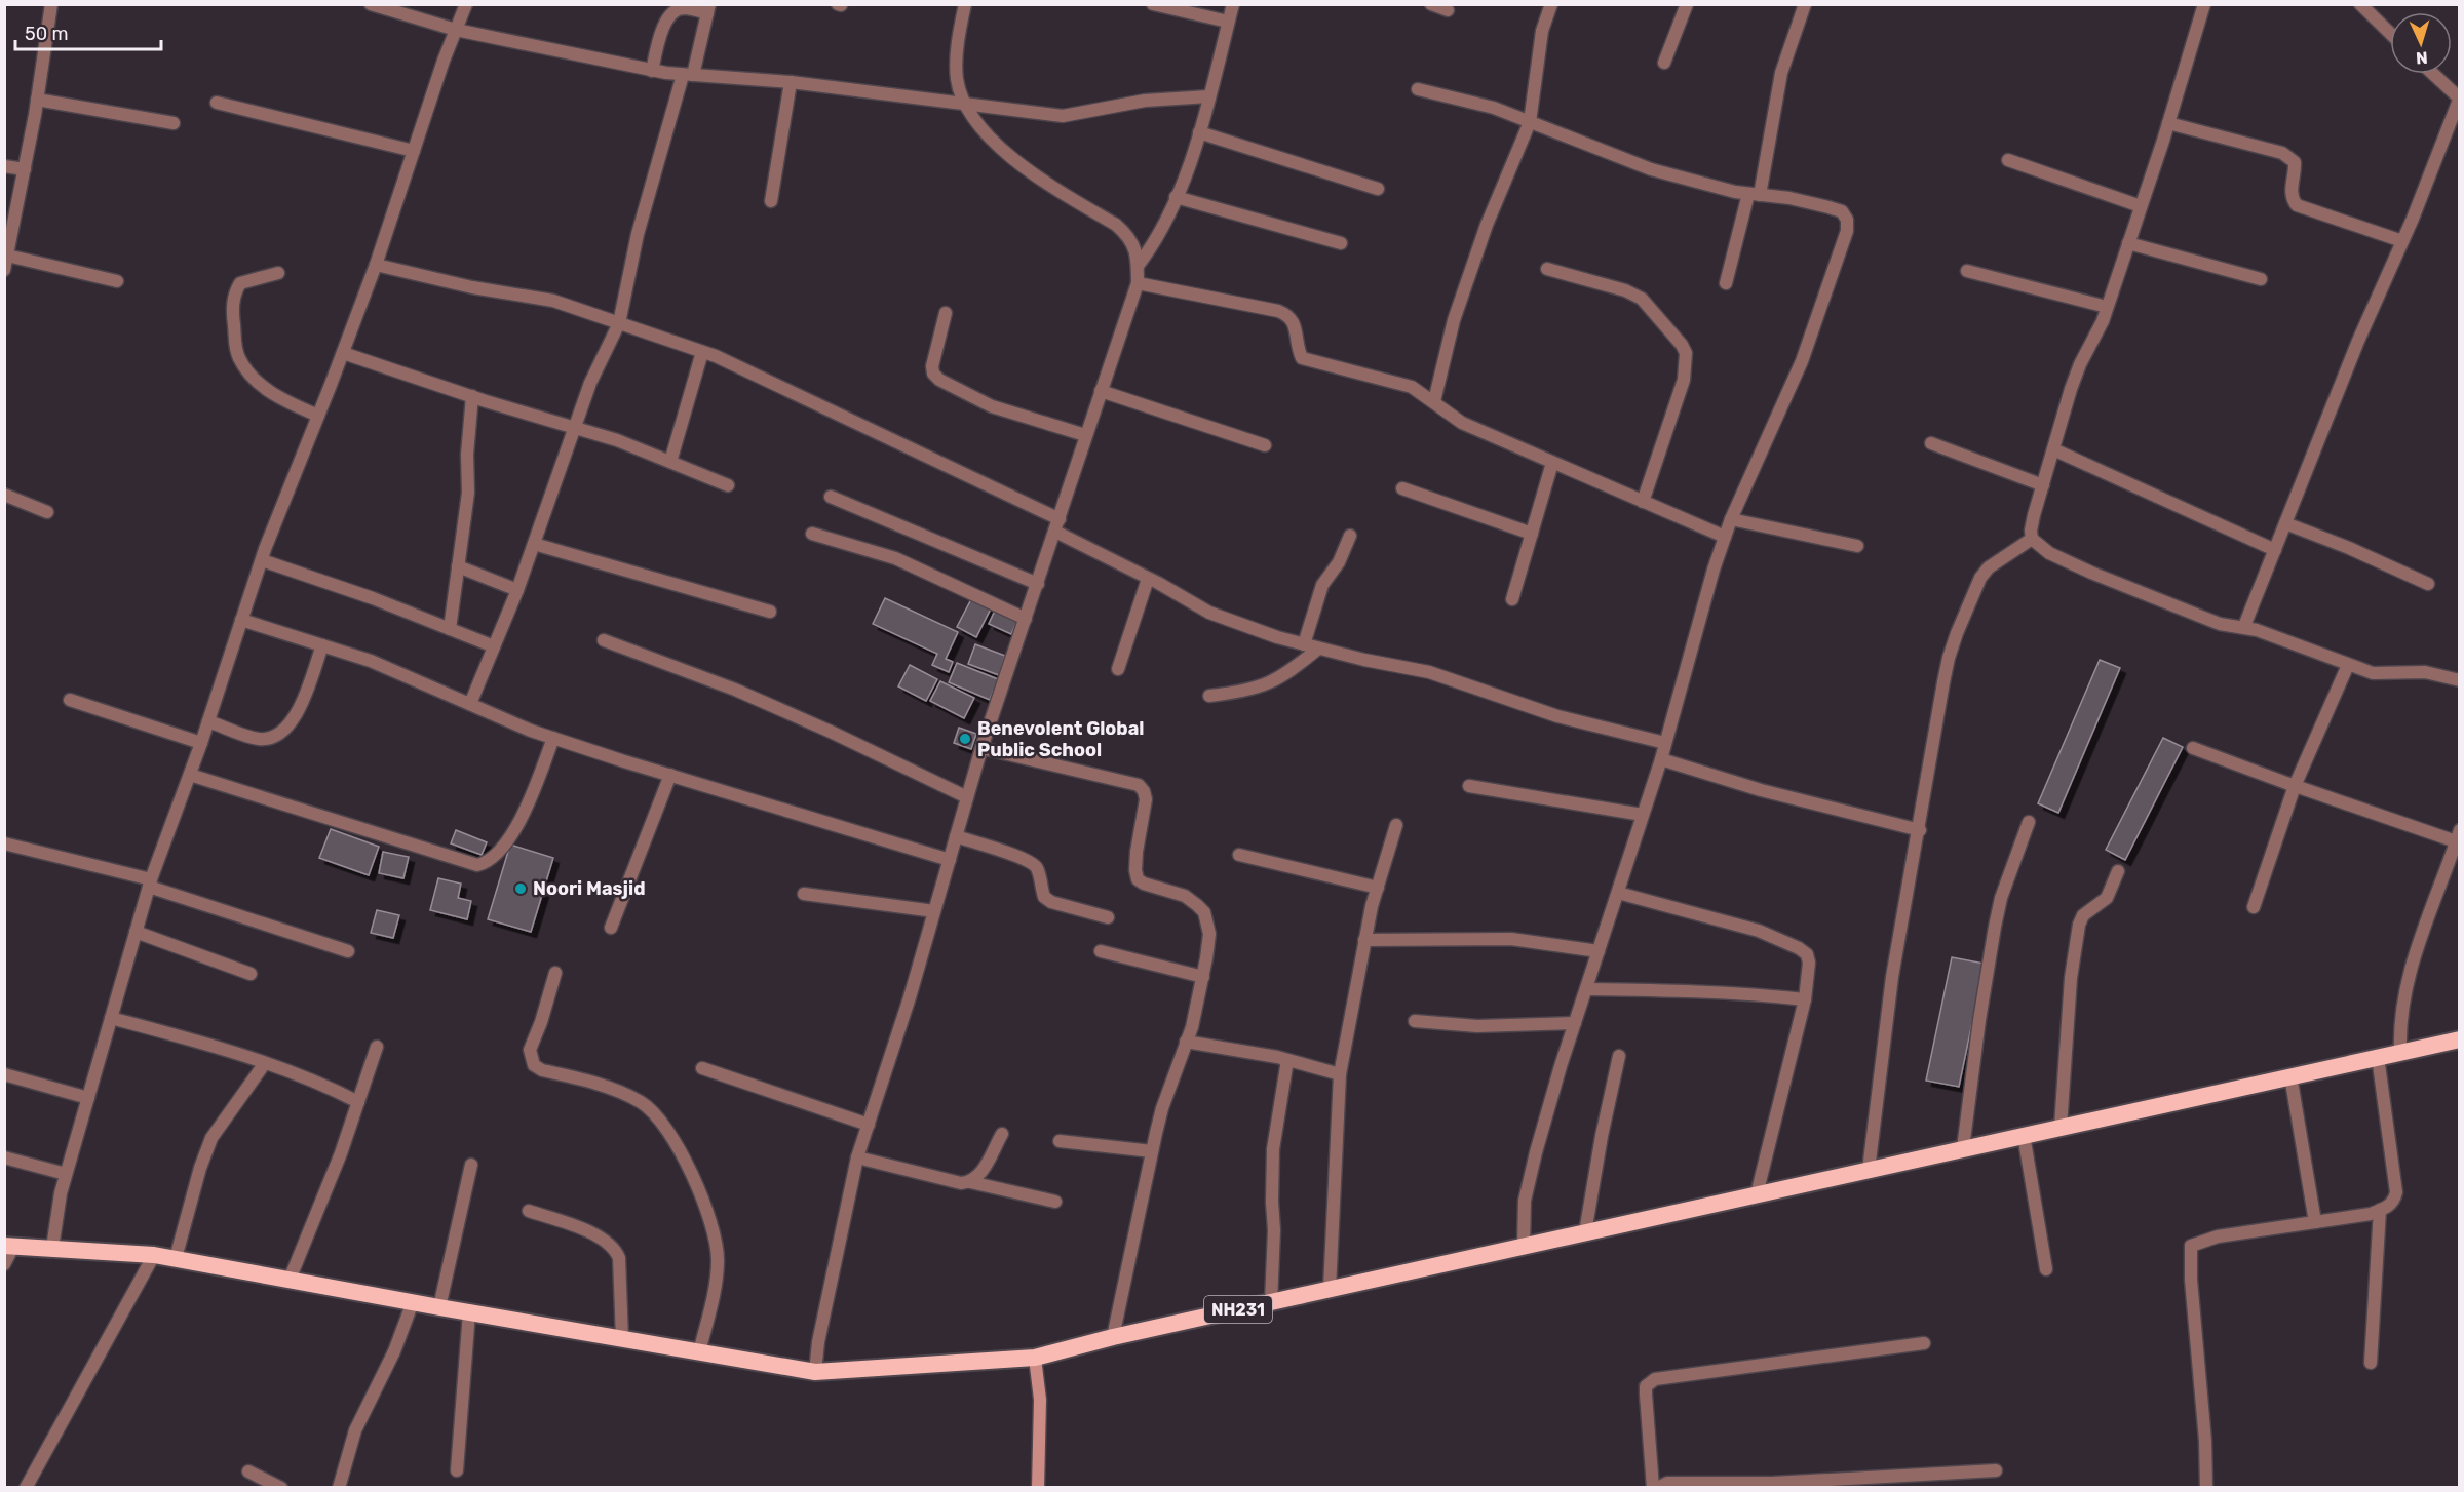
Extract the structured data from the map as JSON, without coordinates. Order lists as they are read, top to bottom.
{
  "streets": {
    "highway": ["NH231"]
  },
  "places": ["Benevolent Global Public School", "Noori Masjid"],
  "scale_bar": "50 m",
  "north": "bottom"
}
